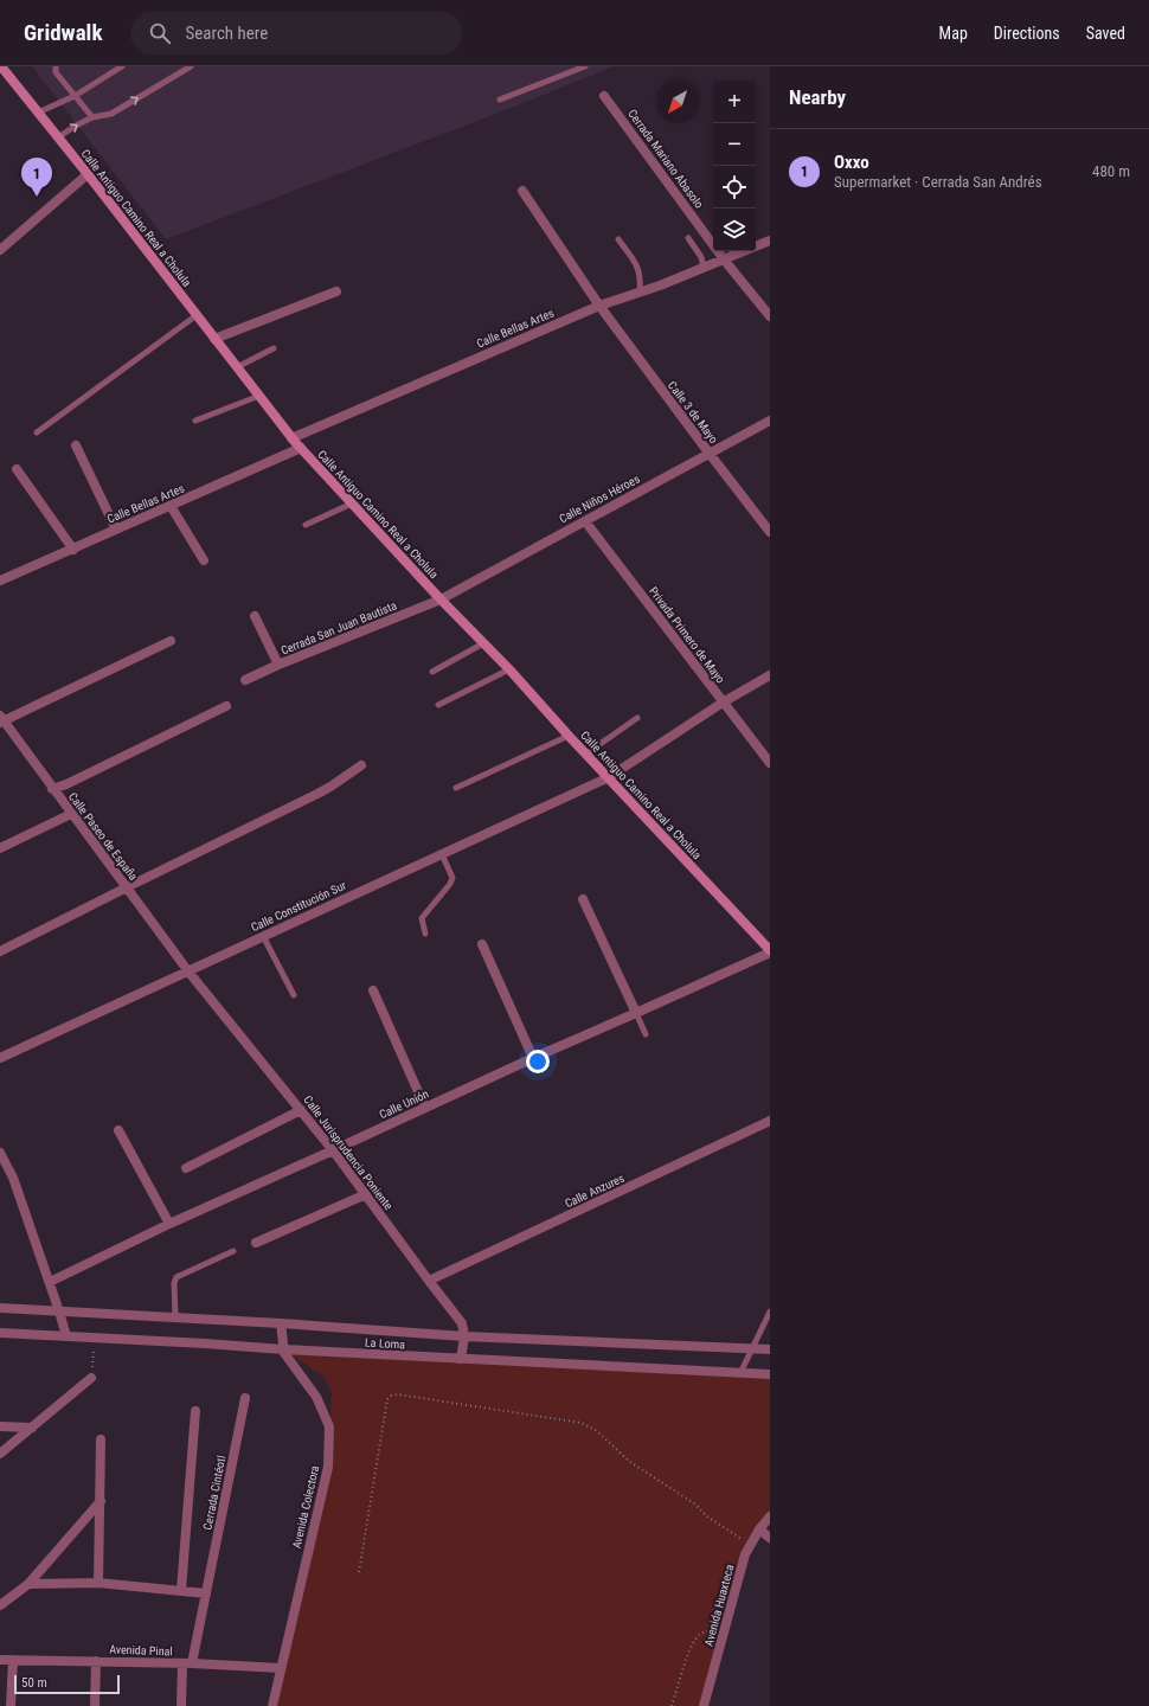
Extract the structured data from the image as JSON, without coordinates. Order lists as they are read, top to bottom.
{
  "streets": {
    "main road": ["Calle Antiguo Camino Real a Cholula"],
    "street": [
      "Cerrada Mariano Abasolo",
      "Calle Bellas Artes",
      "Calle 3 de Mayo",
      "Calle Niños Héroes",
      "Cerrada San Juan Bautista",
      "Privada Primero de Mayo",
      "Calle Paseo de España",
      "Calle Constitución Sur",
      "Calle Unión",
      "Calle Jurisprudencia Poniente",
      "Calle Anzures",
      "La Loma",
      "Cerrada Cintéotl",
      "Avenida Colectora",
      "Avenida Huaxteca",
      "Avenida Pinal"
    ]
  },
  "crossings": [
    ["Cerrada Mariano Abasolo", "Calle Bellas Artes"],
    ["Calle Antiguo Camino Real a Cholula", "Calle Bellas Artes"],
    ["Calle Antiguo Camino Real a Cholula", "Calle Niños Héroes"],
    ["Calle Antiguo Camino Real a Cholula", "Cerrada San Juan Bautista"],
    ["Calle Antiguo Camino Real a Cholula", "Calle Constitución Sur"],
    ["Calle Antiguo Camino Real a Cholula", "Calle Unión"],
    ["Calle Bellas Artes", "Calle 3 de Mayo"],
    ["Calle 3 de Mayo", "Calle Niños Héroes"],
    ["Calle Niños Héroes", "Cerrada San Juan Bautista"],
    ["Calle Niños Héroes", "Privada Primero de Mayo"],
    ["Privada Primero de Mayo", "Calle Constitución Sur"],
    ["Calle Paseo de España", "Calle Constitución Sur"],
    ["Calle Paseo de España", "Calle Jurisprudencia Poniente"],
    ["Calle Constitución Sur", "Calle Jurisprudencia Poniente"],
    ["Calle Unión", "Calle Jurisprudencia Poniente"],
    ["Calle Jurisprudencia Poniente", "Calle Anzures"],
    ["La Loma", "Avenida Colectora"],
    ["Cerrada Cintéotl", "Avenida Pinal"],
    ["Avenida Colectora", "Avenida Pinal"]
  ],
  "scale_bar": "50 m",
  "north": "bottom left",
  "page": {
    "header": "Gridwalk",
    "search": "Search here",
    "nav": ["Map", "Directions", "Saved"],
    "heading": "Nearby",
    "map_buttons": ["+", "−"],
    "list": [
      {
        "mark": "1",
        "name": "Oxxo",
        "note": "Supermarket · Cerrada San Andrés",
        "value": "480 m"
      }
    ],
    "pins": "1",
    "scale": "50 m"
  }
}
